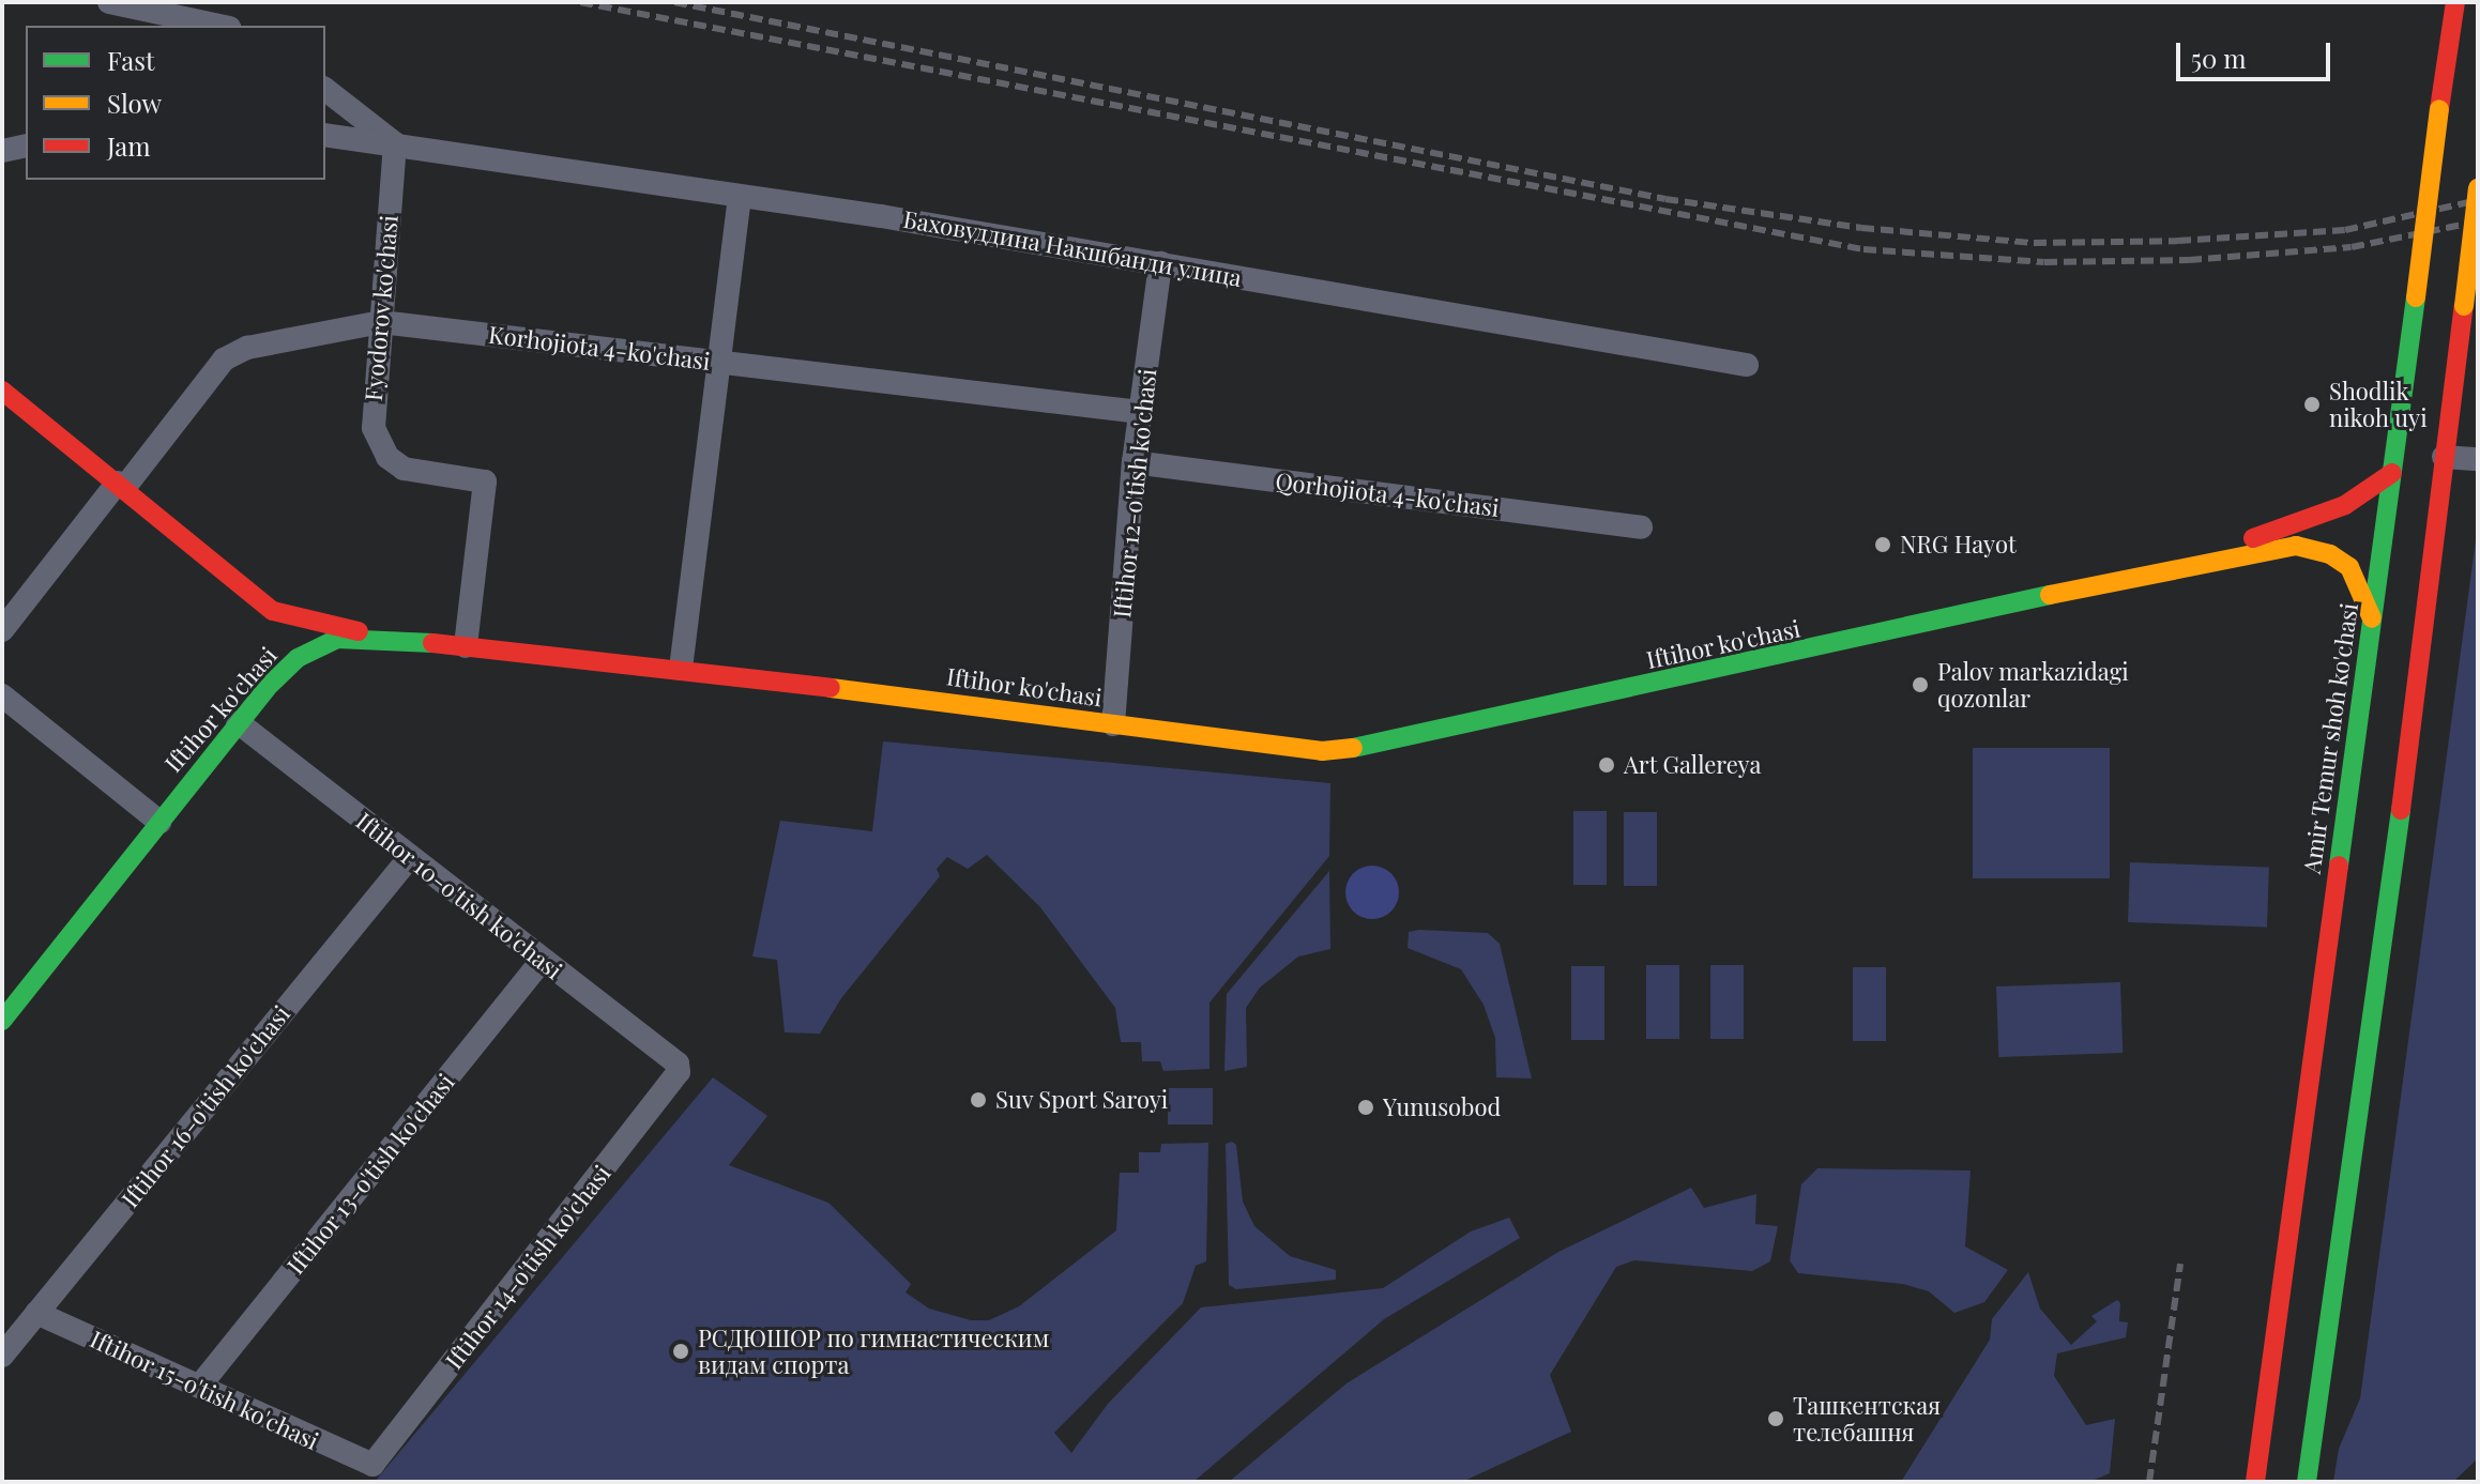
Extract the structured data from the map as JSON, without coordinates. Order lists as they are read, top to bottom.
{
  "streets": {
    "main road": ["Iftihor ko'chasi", "Amir Temur shoh ko'chasi"],
    "street": [
      "Баховуддина Накшбанди улица",
      "Fyodorov ko'chasi",
      "Korhojiota 4-ko'chasi",
      "Iftihor 12-o'tish ko'chasi",
      "Qorhojiota 4-ko'chasi",
      "Iftihor 10-o'tish ko'chasi",
      "Iftihor 16-o'tish ko'chasi",
      "Iftihor 13-o'tish ko'chasi",
      "Iftihor 14-o'tish ko'chasi",
      "Iftihor 15-o'tish ko'chasi"
    ]
  },
  "crossings": [
    ["Баховуддина Накшбанди улица", "Fyodorov ko'chasi"],
    ["Баховуддина Накшбанди улица", "Iftihor 12-o'tish ko'chasi"],
    ["Fyodorov ko'chasi", "Korhojiota 4-ko'chasi"],
    ["Fyodorov ko'chasi", "Iftihor ko'chasi"],
    ["Korhojiota 4-ko'chasi", "Iftihor 12-o'tish ko'chasi"],
    ["Iftihor 12-o'tish ko'chasi", "Qorhojiota 4-ko'chasi"],
    ["Iftihor 12-o'tish ko'chasi", "Iftihor ko'chasi"],
    ["Iftihor ko'chasi", "Amir Temur shoh ko'chasi"],
    ["Iftihor ko'chasi", "Iftihor 10-o'tish ko'chasi"],
    ["Iftihor 10-o'tish ko'chasi", "Iftihor 16-o'tish ko'chasi"],
    ["Iftihor 10-o'tish ko'chasi", "Iftihor 13-o'tish ko'chasi"],
    ["Iftihor 10-o'tish ko'chasi", "Iftihor 14-o'tish ko'chasi"],
    ["Iftihor 16-o'tish ko'chasi", "Iftihor 15-o'tish ko'chasi"],
    ["Iftihor 13-o'tish ko'chasi", "Iftihor 15-o'tish ko'chasi"],
    ["Iftihor 14-o'tish ko'chasi", "Iftihor 15-o'tish ko'chasi"]
  ],
  "places": [
    "Shodlik nikoh uyi",
    "NRG Hayot",
    "Palov markazidagi qozonlar",
    "Art Gallereya",
    "Suv Sport Saroyi",
    "Yunusobod",
    "РСДЮШОР по гимнастическим видам спорта",
    "Ташкентская телебашня"
  ],
  "legend": ["Fast", "Slow", "Jam"],
  "scale_bar": "50 m"
}
